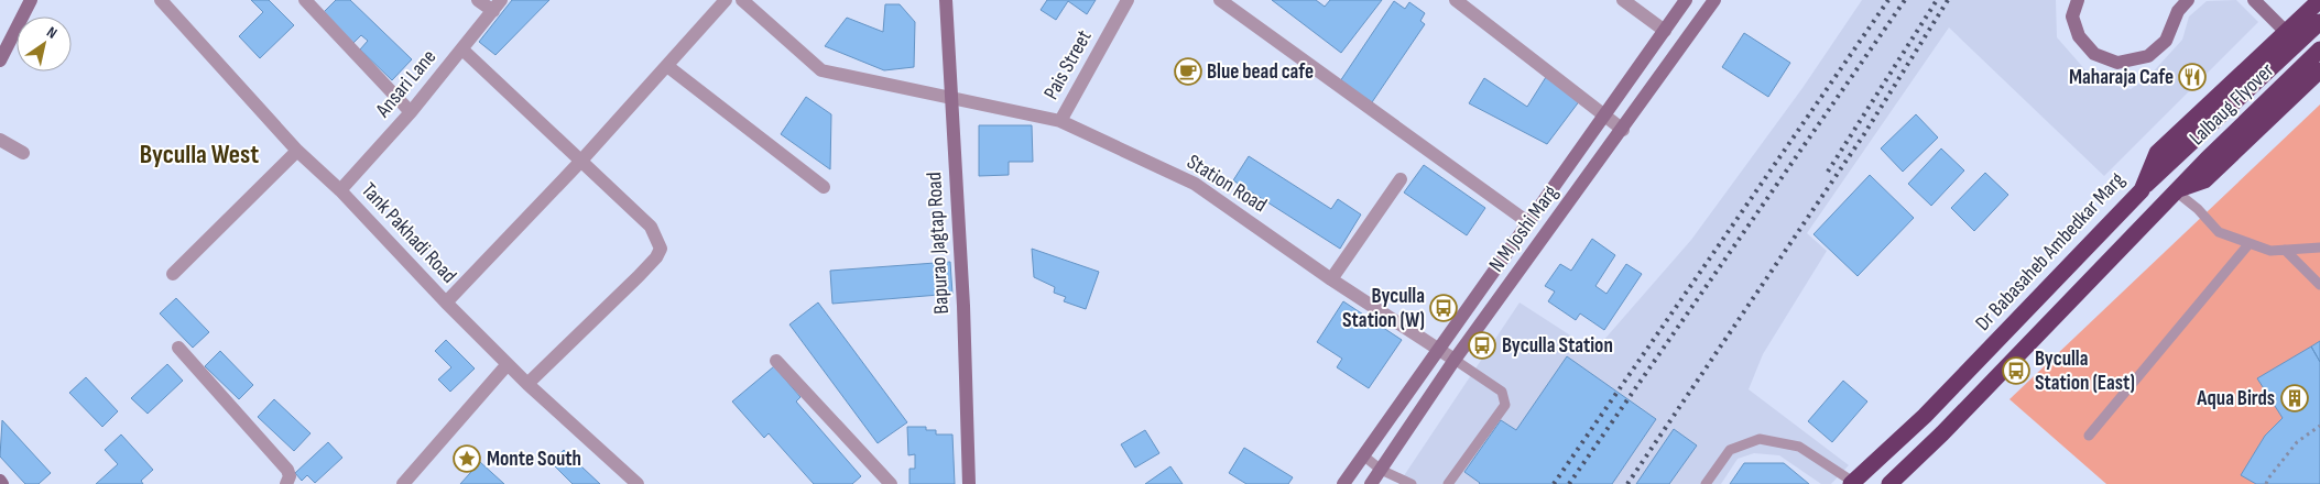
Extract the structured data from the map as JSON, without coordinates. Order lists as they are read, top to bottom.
{
  "streets": {
    "highway": ["Lalbaug Flyover", "Dr Babasaheb Ambedkar Marg"],
    "main road": ["N M Joshi Marg", "Bapurao Jagtap Road"],
    "street": [
      "Pais Street",
      "Ansari Lane",
      "Station Road",
      "Tank Pakhadi Road"
    ]
  },
  "crossings": [
    ["Pais Street", "Station Road"],
    ["Ansari Lane", "Tank Pakhadi Road"],
    ["Lalbaug Flyover", "Dr Babasaheb Ambedkar Marg"],
    ["Station Road", "N M Joshi Marg"],
    ["Station Road", "Bapurao Jagtap Road"]
  ],
  "districts": ["Byculla West"],
  "places": {
    "cafe": ["Blue bead cafe"],
    "restaurant": ["Maharaja Cafe"],
    "bus stop": ["Byculla Station (W)", "Byculla Station", "Byculla Station (East)"],
    "building": ["Aqua Birds"],
    "place": ["Monte South"]
  },
  "north": "top right"
}
